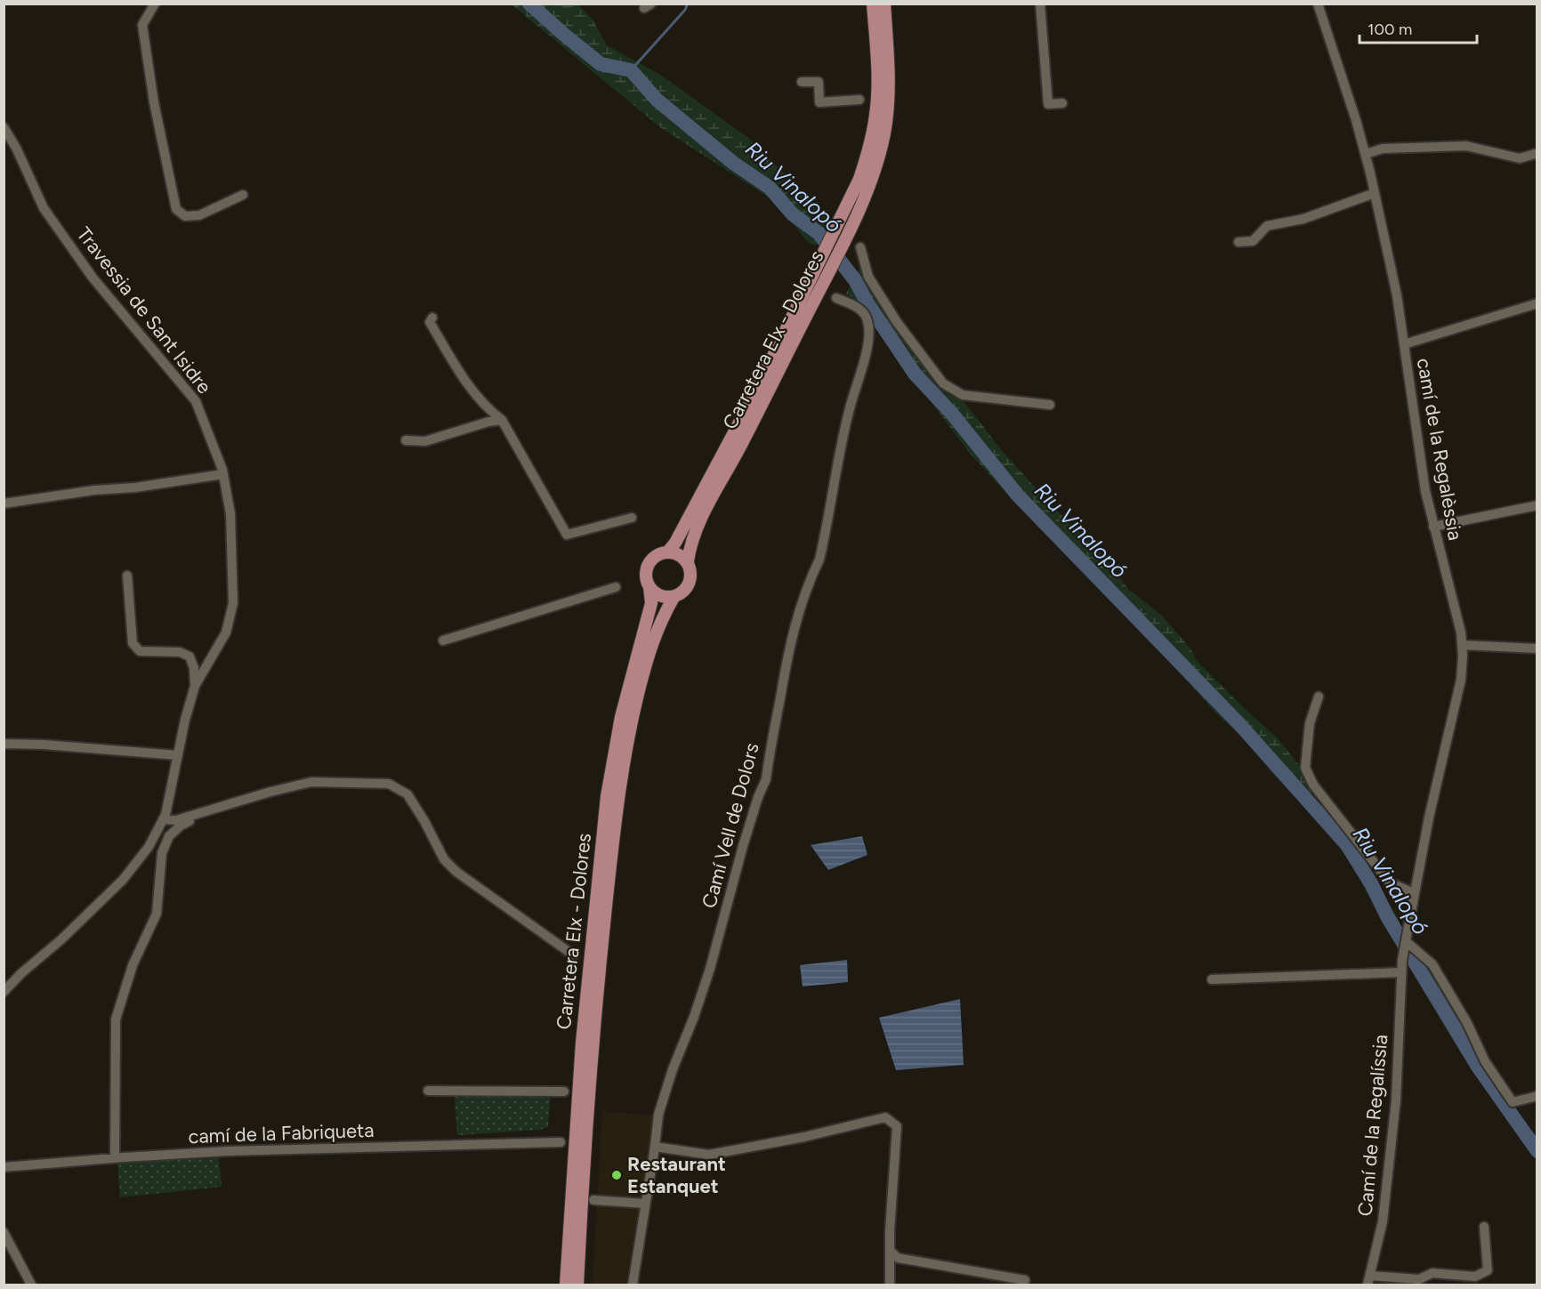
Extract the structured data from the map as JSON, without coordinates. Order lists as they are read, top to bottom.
{
  "streets": {
    "main road": ["Carretera Elx - Dolores"],
    "street": [
      "Travessia de Sant Isidre",
      "camí de la Regalèssia",
      "Camí Vell de Dolors",
      "Camí de la Regalíssia",
      "camí de la Fabriqueta"
    ]
  },
  "crossings": [
    ["camí de la Regalèssia", "Camí de la Regalíssia"]
  ],
  "water": ["Riu Vinalopó"],
  "places": ["Restaurant Estanquet"],
  "scale_bar": "100 m"
}
